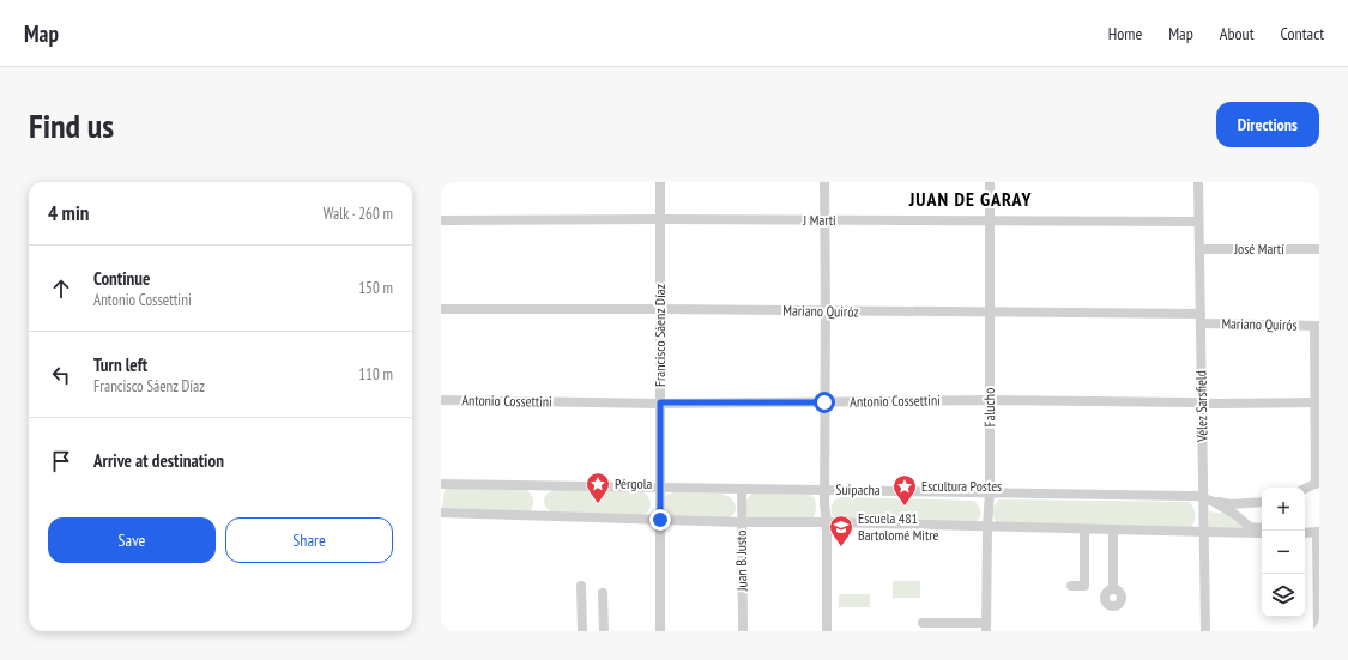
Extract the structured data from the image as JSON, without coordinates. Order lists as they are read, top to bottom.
{
  "streets": {
    "street": [
      "J Marti",
      "José Martí",
      "Mariano Quiróz",
      "Mariano Quirós",
      "Francisco Sáenz Díaz",
      "Antonio Cossettini",
      "Vélez Sarsfield",
      "Falucho",
      "Suipacha",
      "Juan B. Justo"
    ]
  },
  "crossings": [
    ["J Marti", "Francisco Sáenz Díaz"],
    ["J Marti", "Vélez Sarsfield"],
    ["J Marti", "Falucho"],
    ["José Martí", "Vélez Sarsfield"],
    ["Mariano Quiróz", "Mariano Quirós"],
    ["Mariano Quiróz", "Francisco Sáenz Díaz"],
    ["Mariano Quiróz", "Vélez Sarsfield"],
    ["Mariano Quiróz", "Falucho"],
    ["Mariano Quirós", "Vélez Sarsfield"],
    ["Francisco Sáenz Díaz", "Antonio Cossettini"],
    ["Francisco Sáenz Díaz", "Suipacha"],
    ["Antonio Cossettini", "Vélez Sarsfield"],
    ["Antonio Cossettini", "Falucho"],
    ["Vélez Sarsfield", "Suipacha"],
    ["Falucho", "Suipacha"],
    ["Suipacha", "Juan B. Justo"]
  ],
  "districts": ["JUAN DE GARAY"],
  "places": {
    "place": ["Pérgola", "Escultura Postes"],
    "school or university": ["Escuela 481 Bartolomé Mitre"]
  },
  "page": {
    "header": "Map",
    "nav": [
      "Home",
      "Map",
      "About",
      "Contact"
    ],
    "buttons": [
      "Directions",
      ["Save", "Share"]
    ],
    "title": "Find us",
    "heading": ["4 min", "Walk · 260 m"],
    "list": [
      ["Continue", "Antonio Cossettini", "150 m"],
      ["Turn left", "Francisco Sáenz Díaz", "110 m"],
      "Arrive at destination"
    ],
    "map_buttons": ["+", "−"]
  }
}
